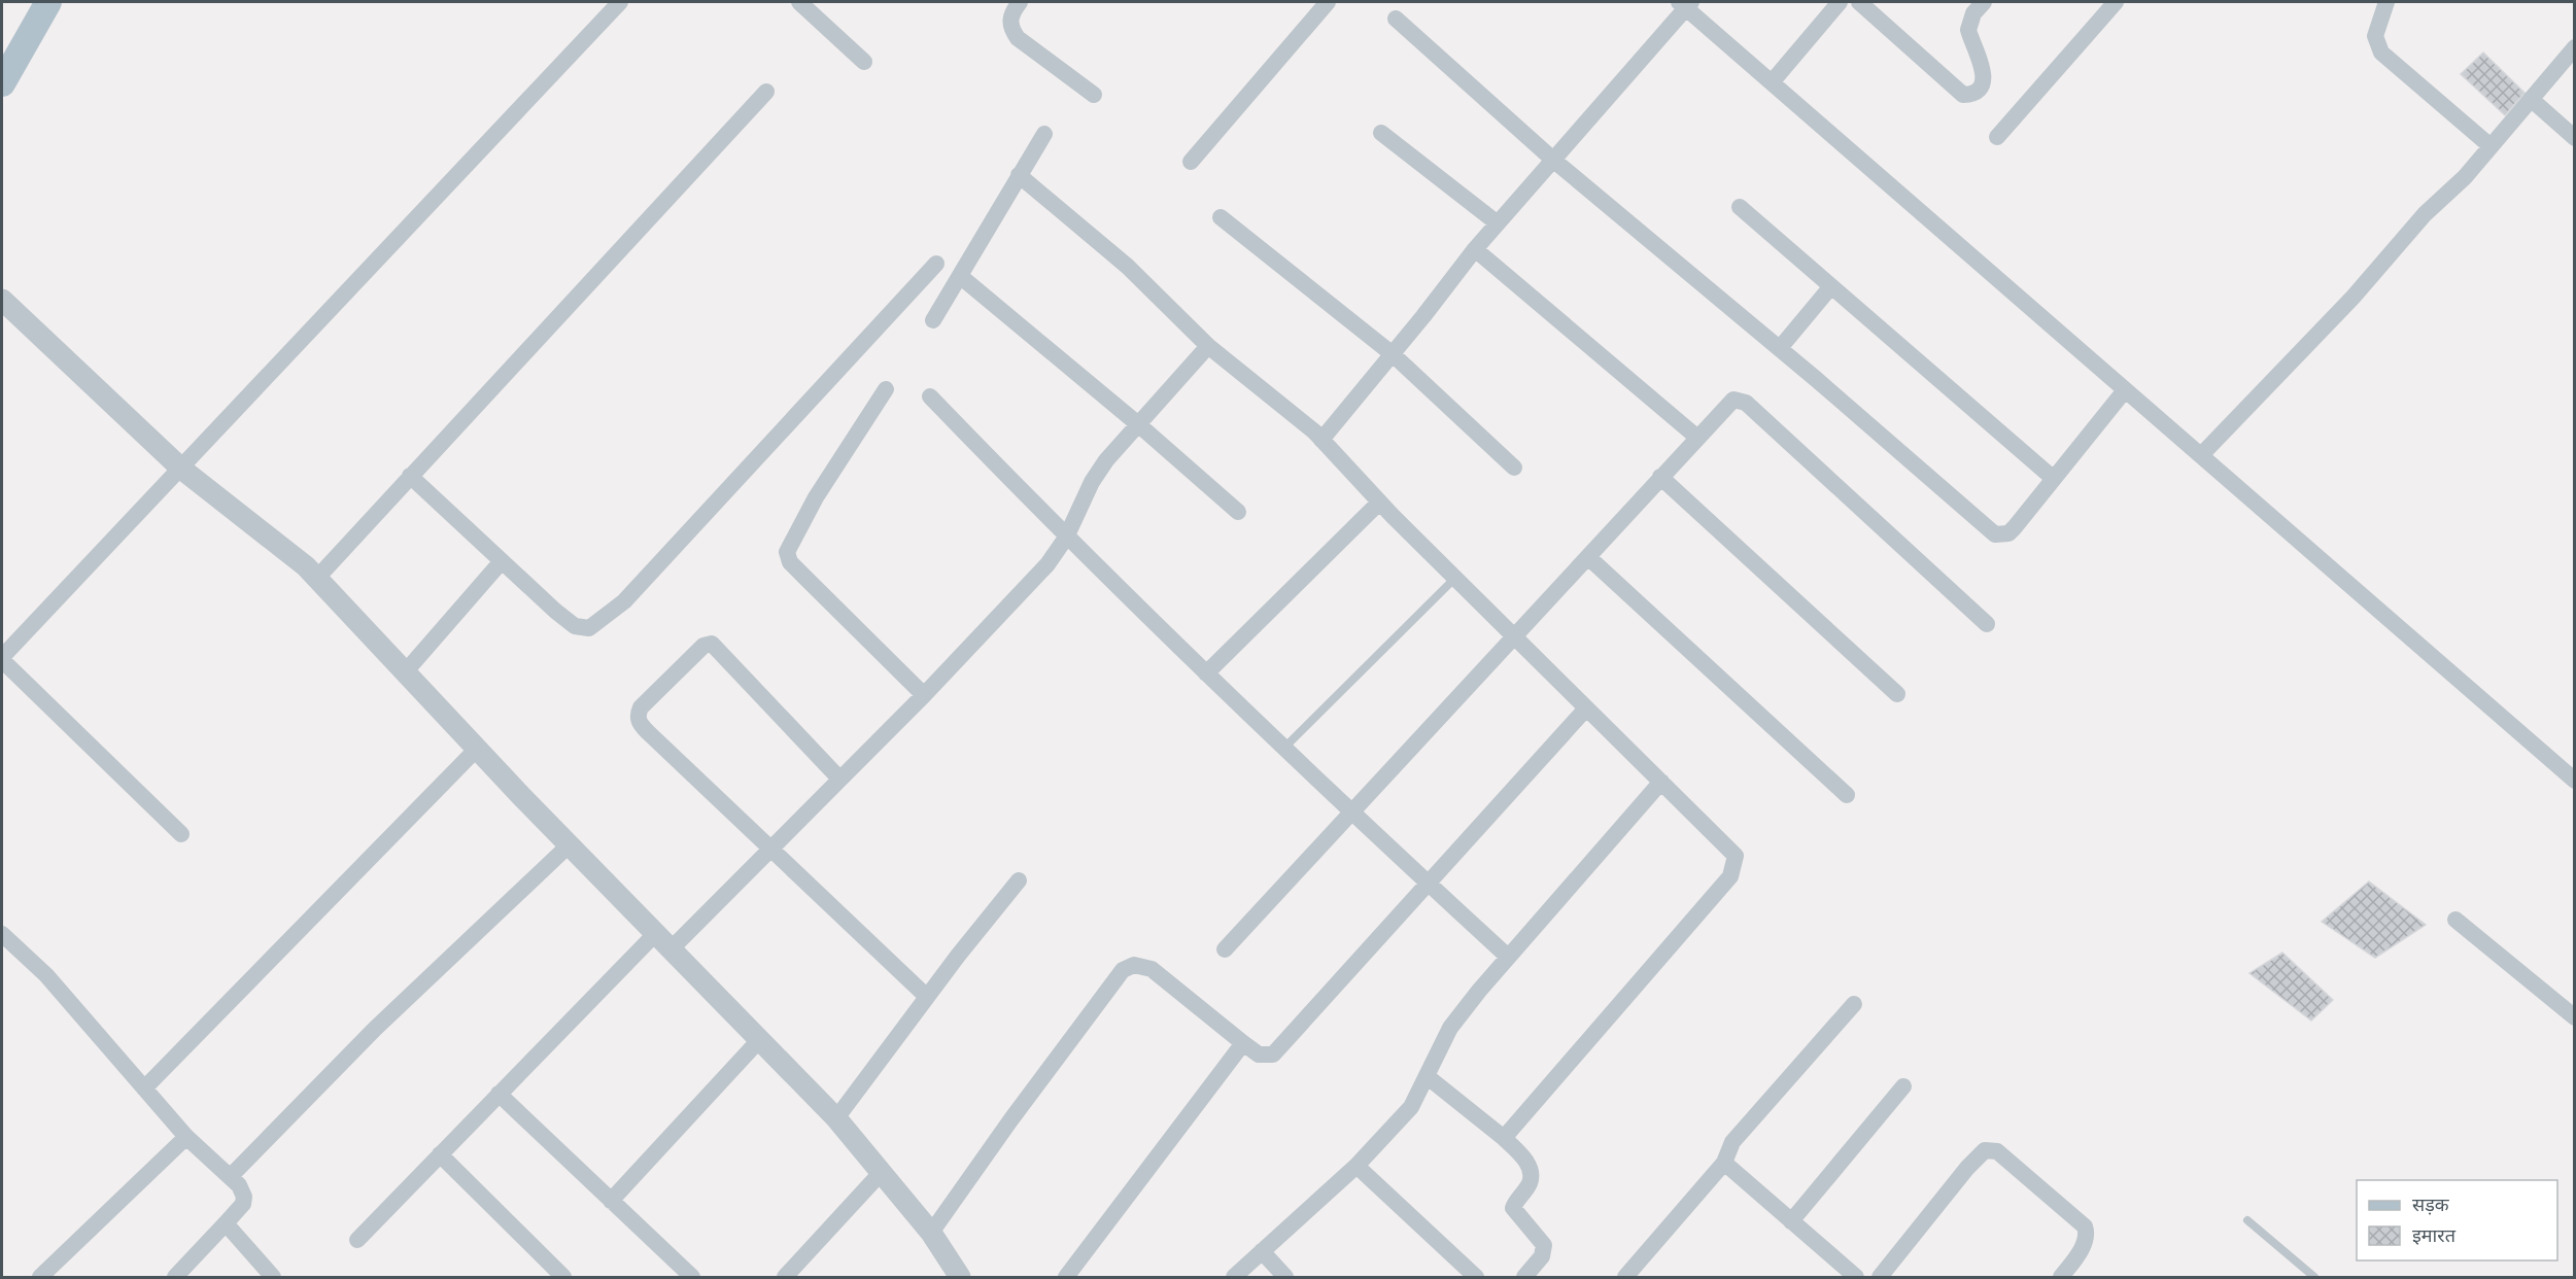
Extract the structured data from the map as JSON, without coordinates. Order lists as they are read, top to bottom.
{
  "legend": ["सड़क", "इमारत"]
}
